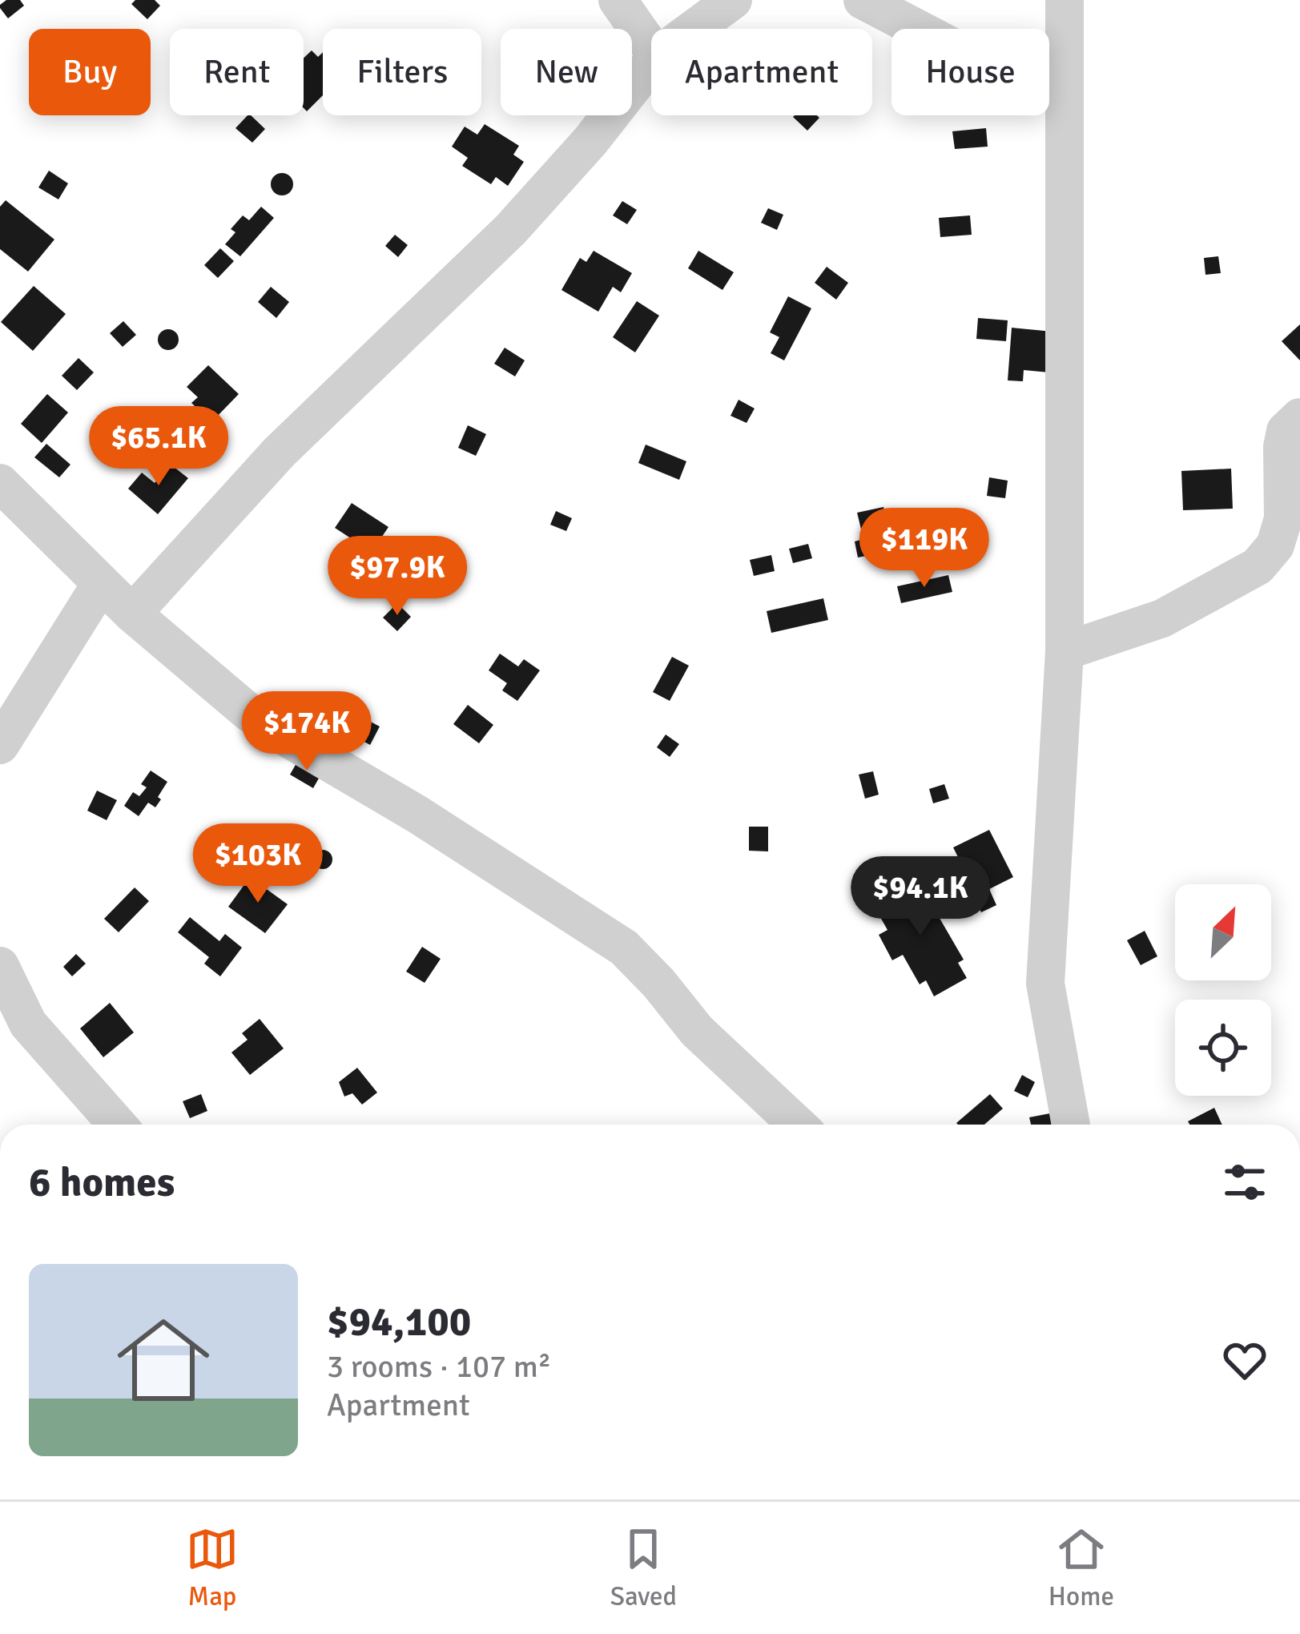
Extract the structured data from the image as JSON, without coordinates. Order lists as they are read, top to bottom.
{
  "north": "top right",
  "page": {
    "chip": [
      "Buy",
      "Rent",
      "Filters",
      "New",
      "Apartment",
      "House"
    ],
    "price": [
      "$65.1K",
      "$119K",
      "$97.9K",
      "$174K",
      "$103K",
      "$94.1K"
    ],
    "heading": "6 homes",
    "list": [
      {
        "name": "$94,100",
        "note": "3 rooms · 107 m² · Apartment"
      }
    ],
    "tabs": ["Map", "Saved", "Home"]
  }
}
